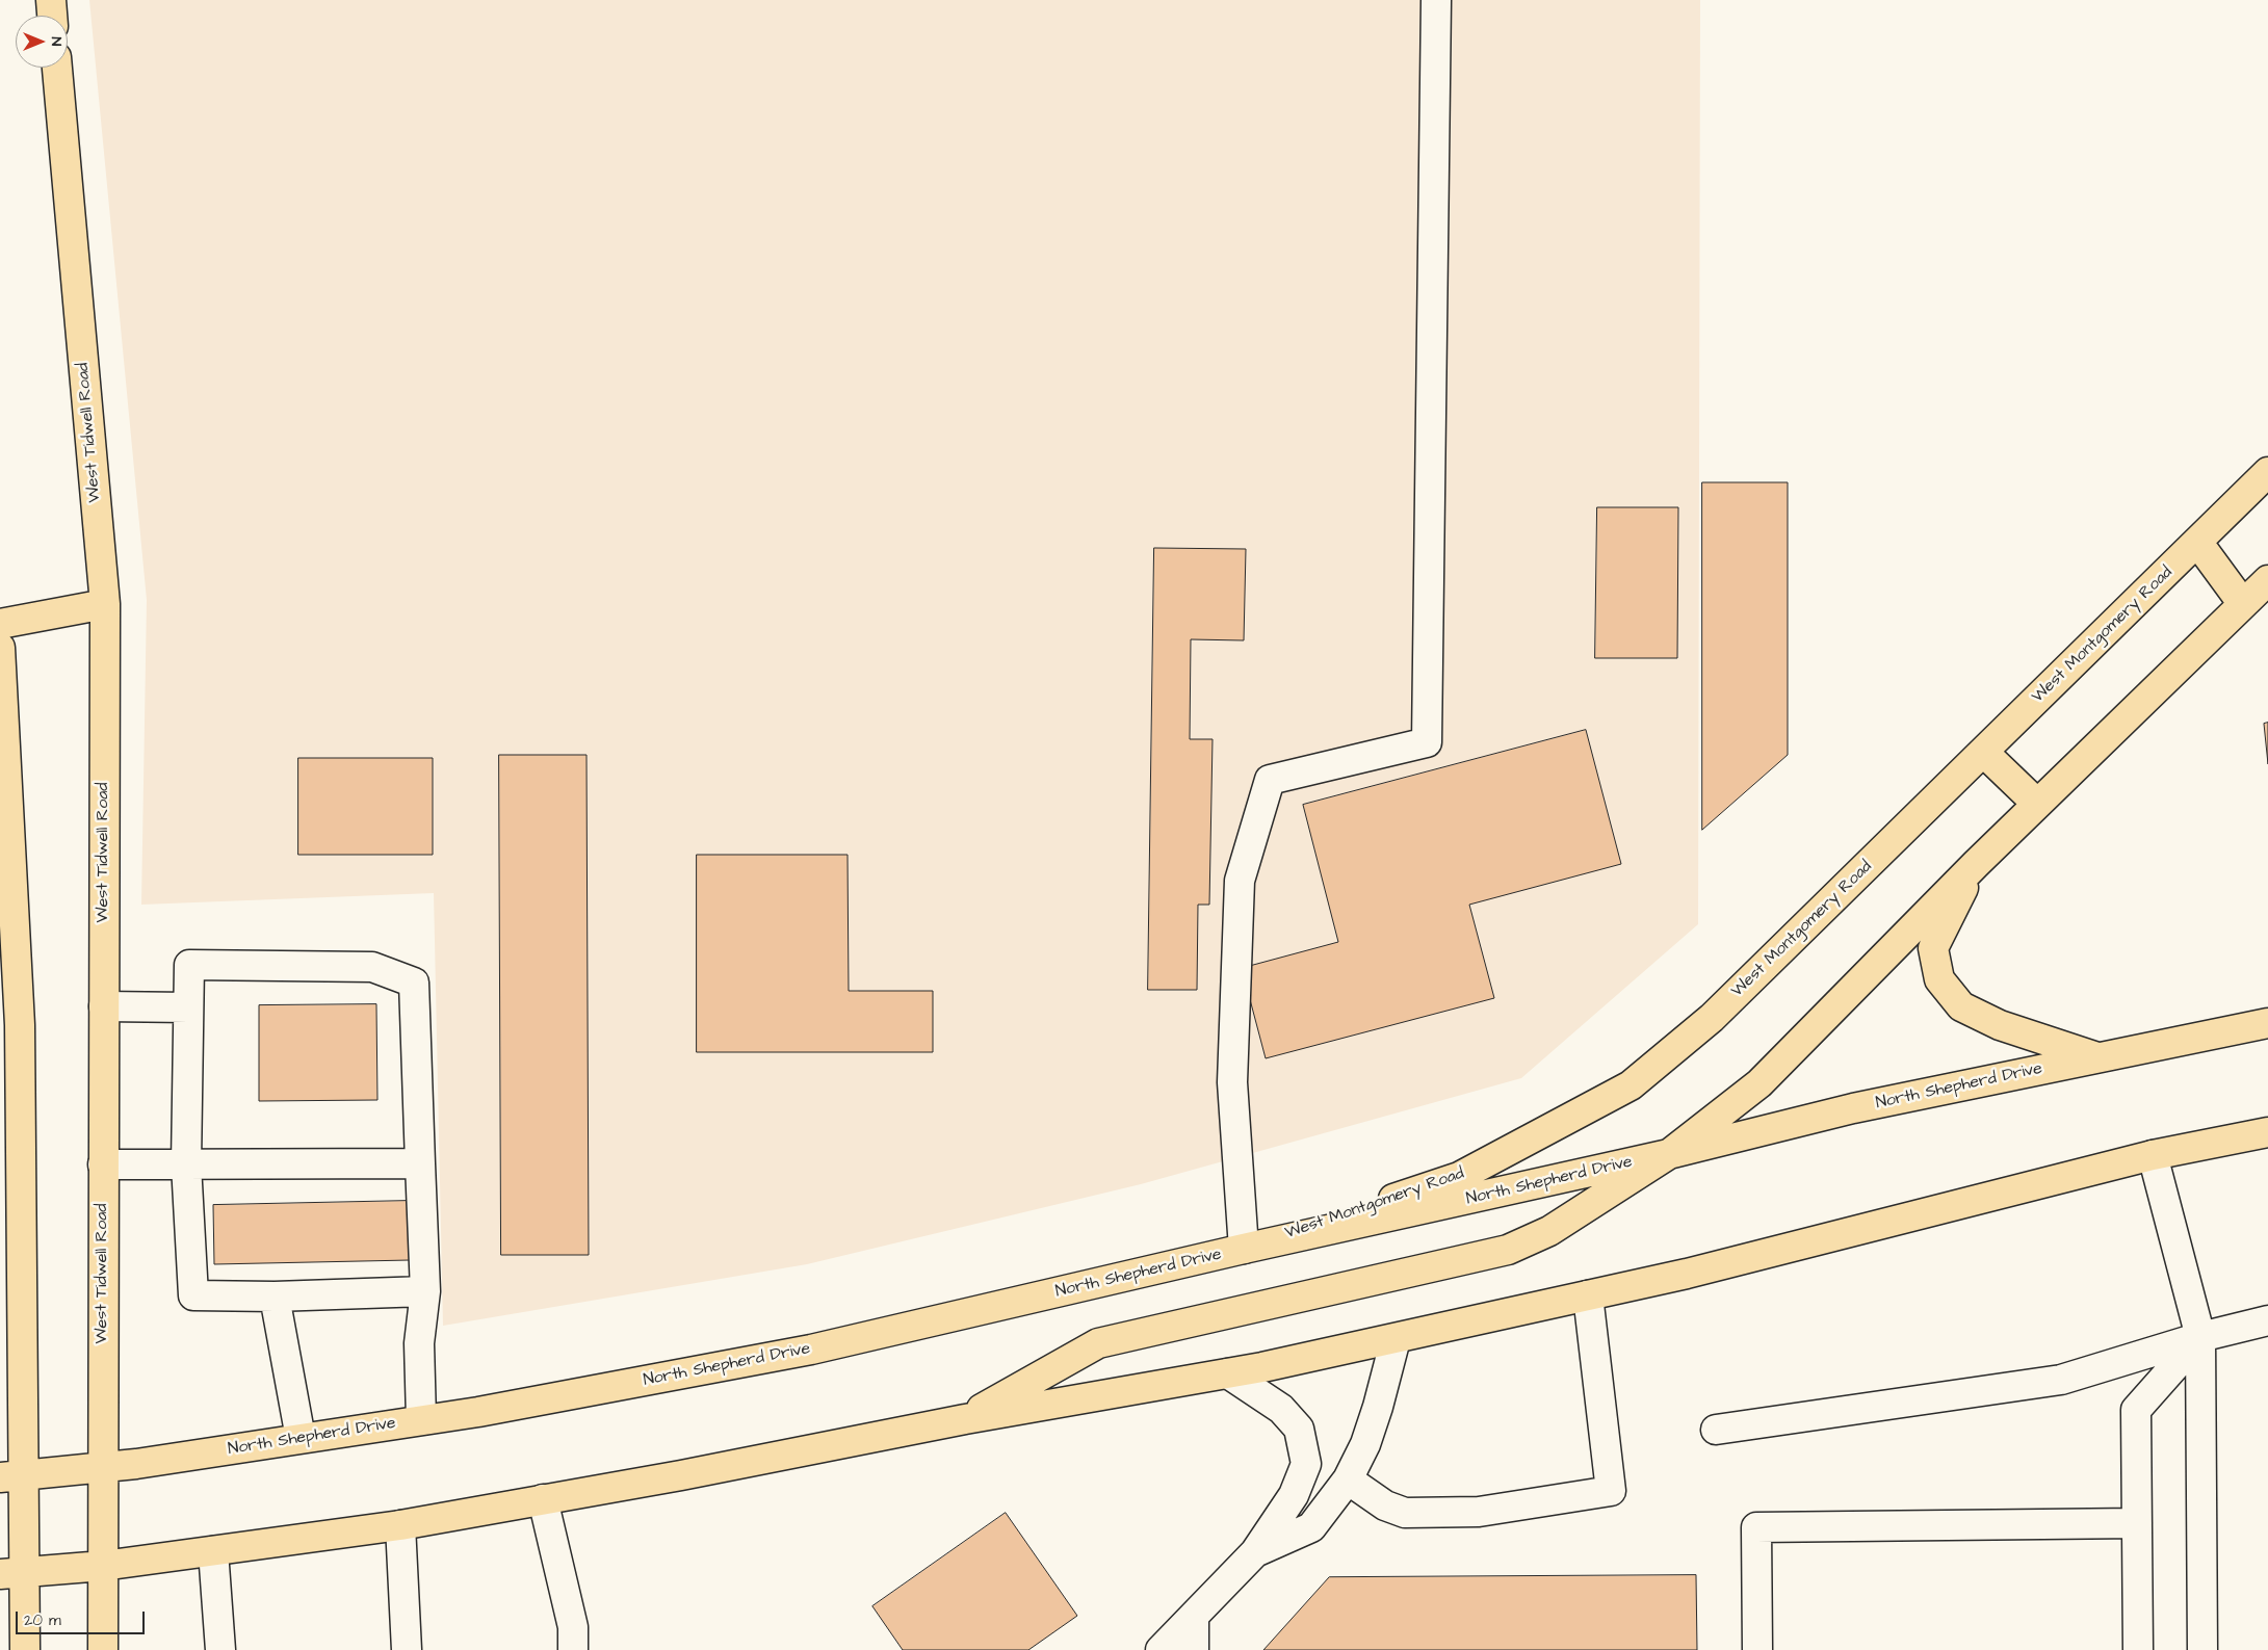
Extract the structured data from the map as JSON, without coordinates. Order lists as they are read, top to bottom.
{
  "streets": {
    "main road": ["West Tidwell Road", "West Montgomery Road", "North Shepherd Drive"]
  },
  "crossings": [
    ["West Tidwell Road", "North Shepherd Drive"],
    ["West Montgomery Road", "North Shepherd Drive"]
  ],
  "scale_bar": "20 m",
  "north": "right"
}
